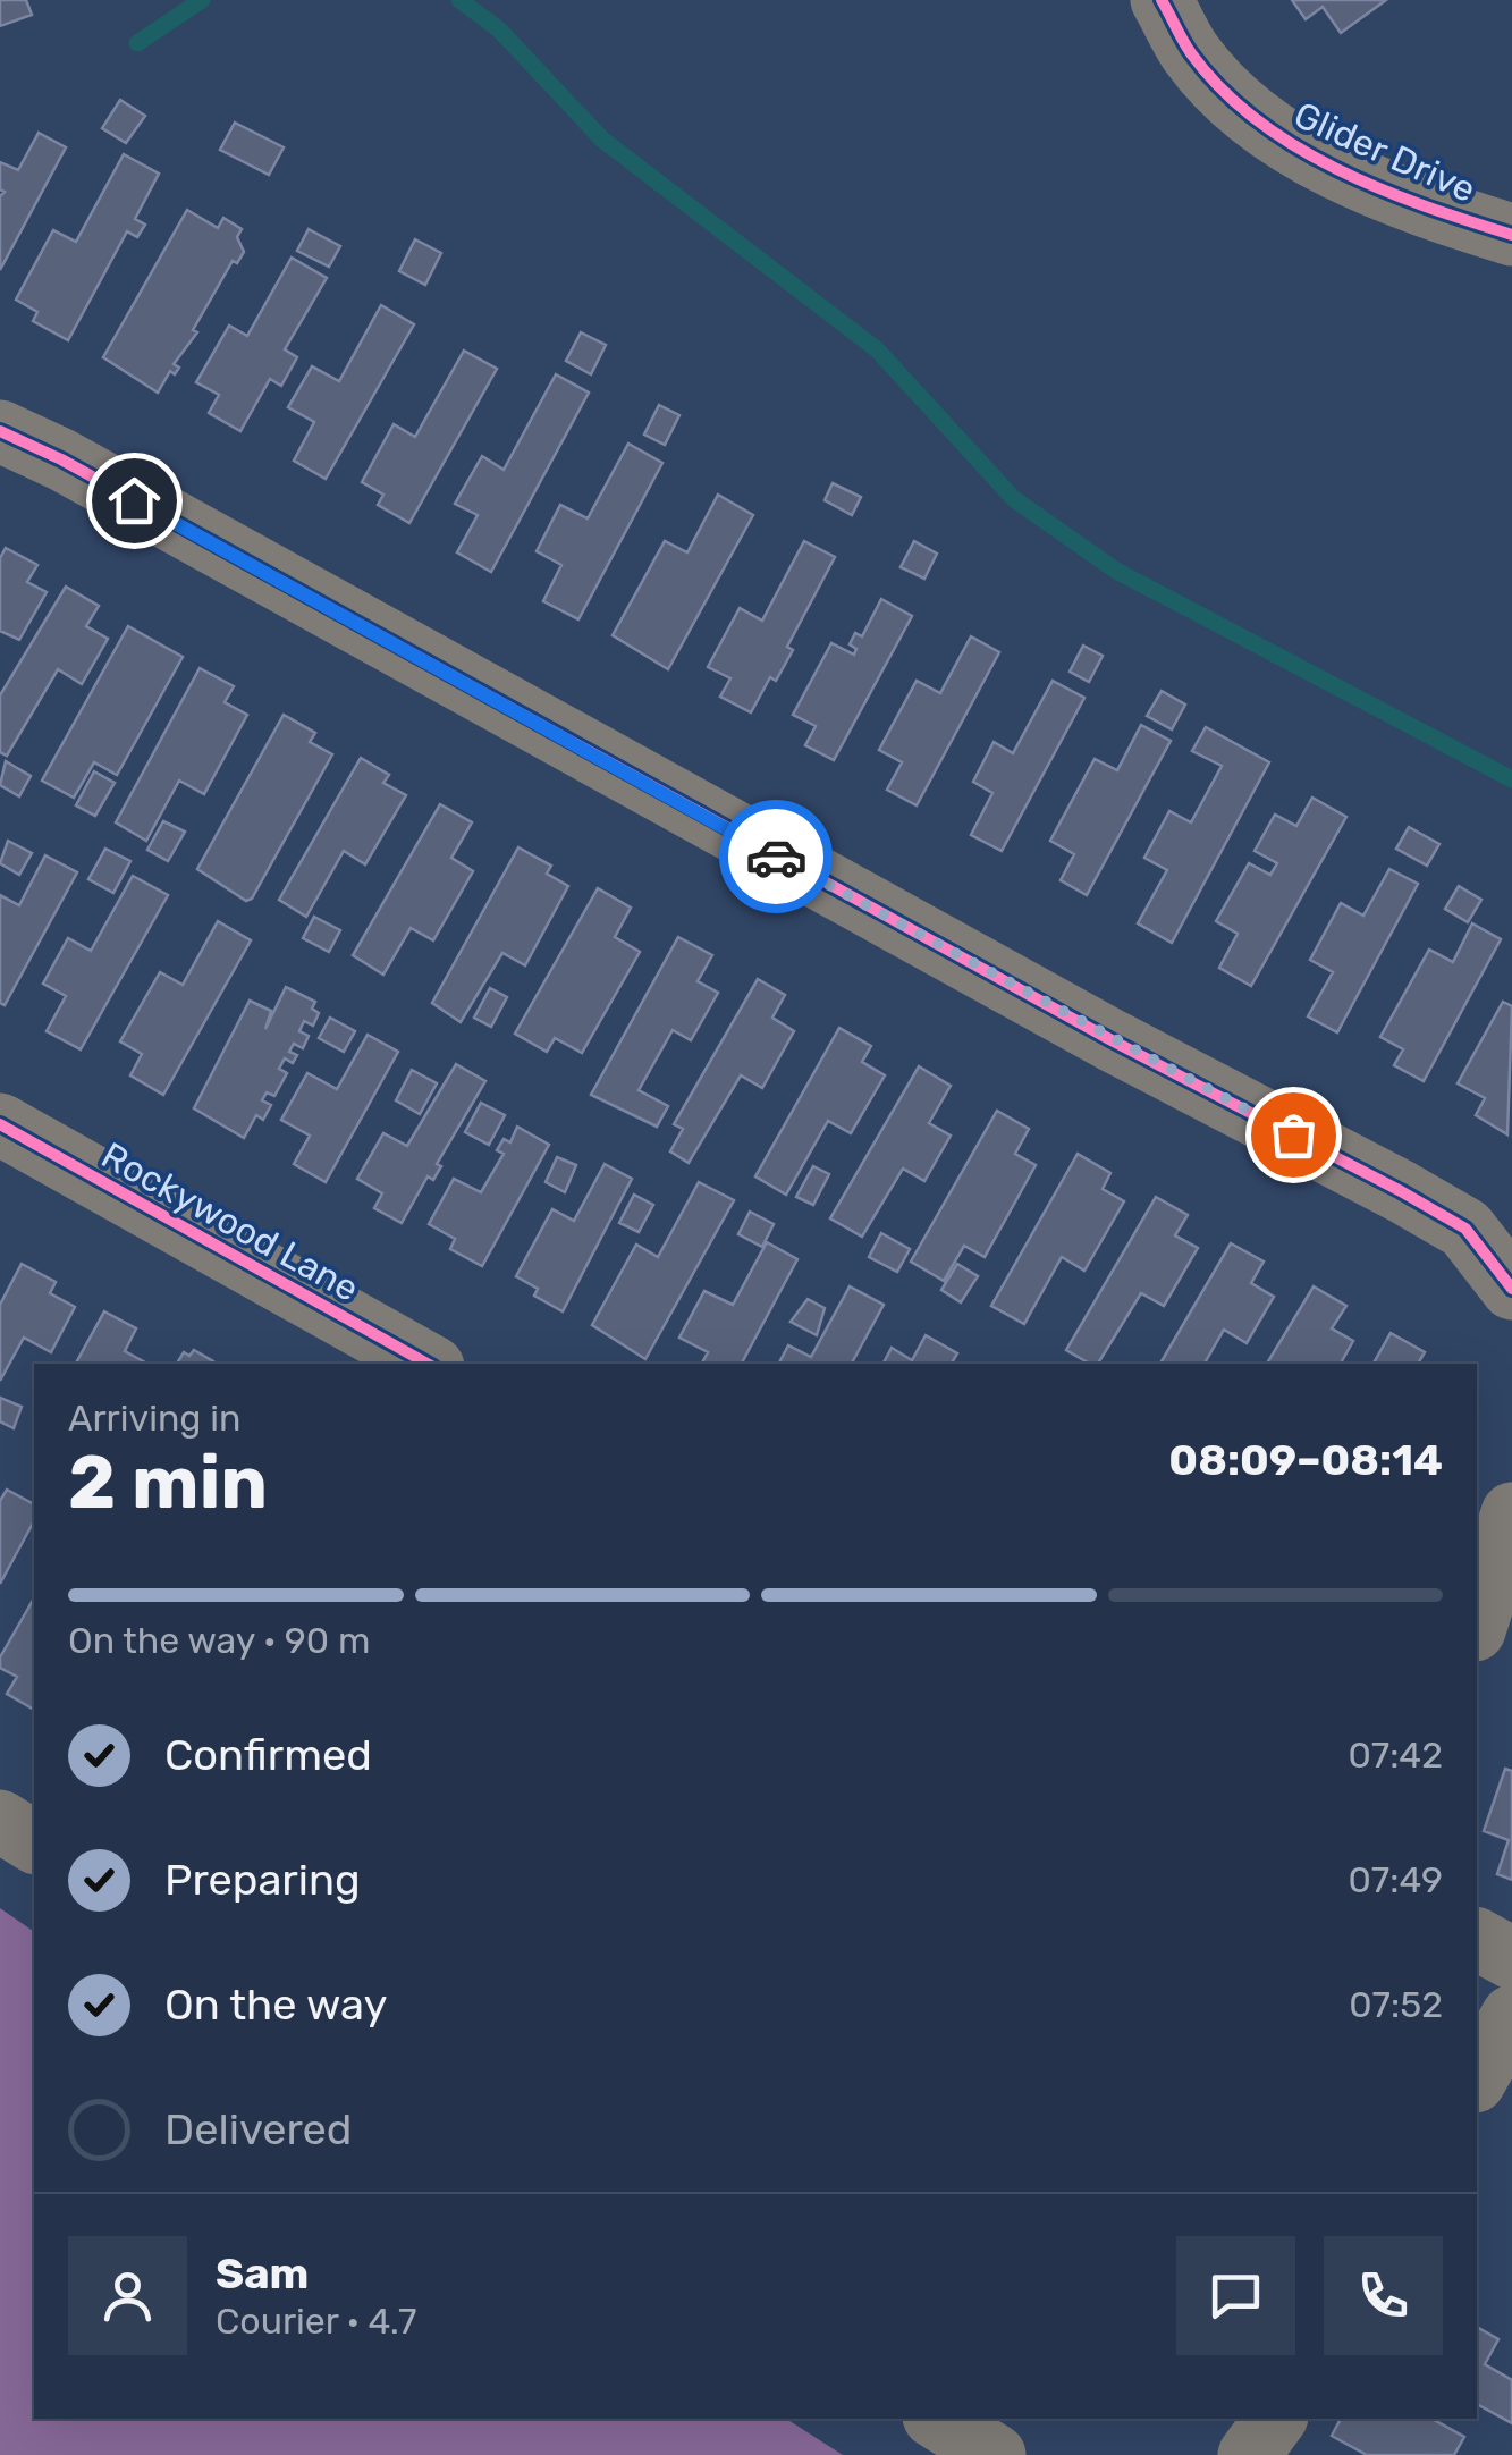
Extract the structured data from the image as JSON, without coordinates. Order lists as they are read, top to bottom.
{
  "streets": {
    "street": ["Glider Drive", "Rockywood Lane"]
  },
  "page": {
    "heading": ["2 min", "Arriving in", "08:09–08:14"],
    "panel": ["Sam", "Courier · 4.7"],
    "bar": "On the way · 90 m",
    "list": [
      ["Confirmed", "07:42"],
      ["Preparing", "07:49"],
      ["On the way", "07:52"],
      "Delivered"
    ]
  }
}
